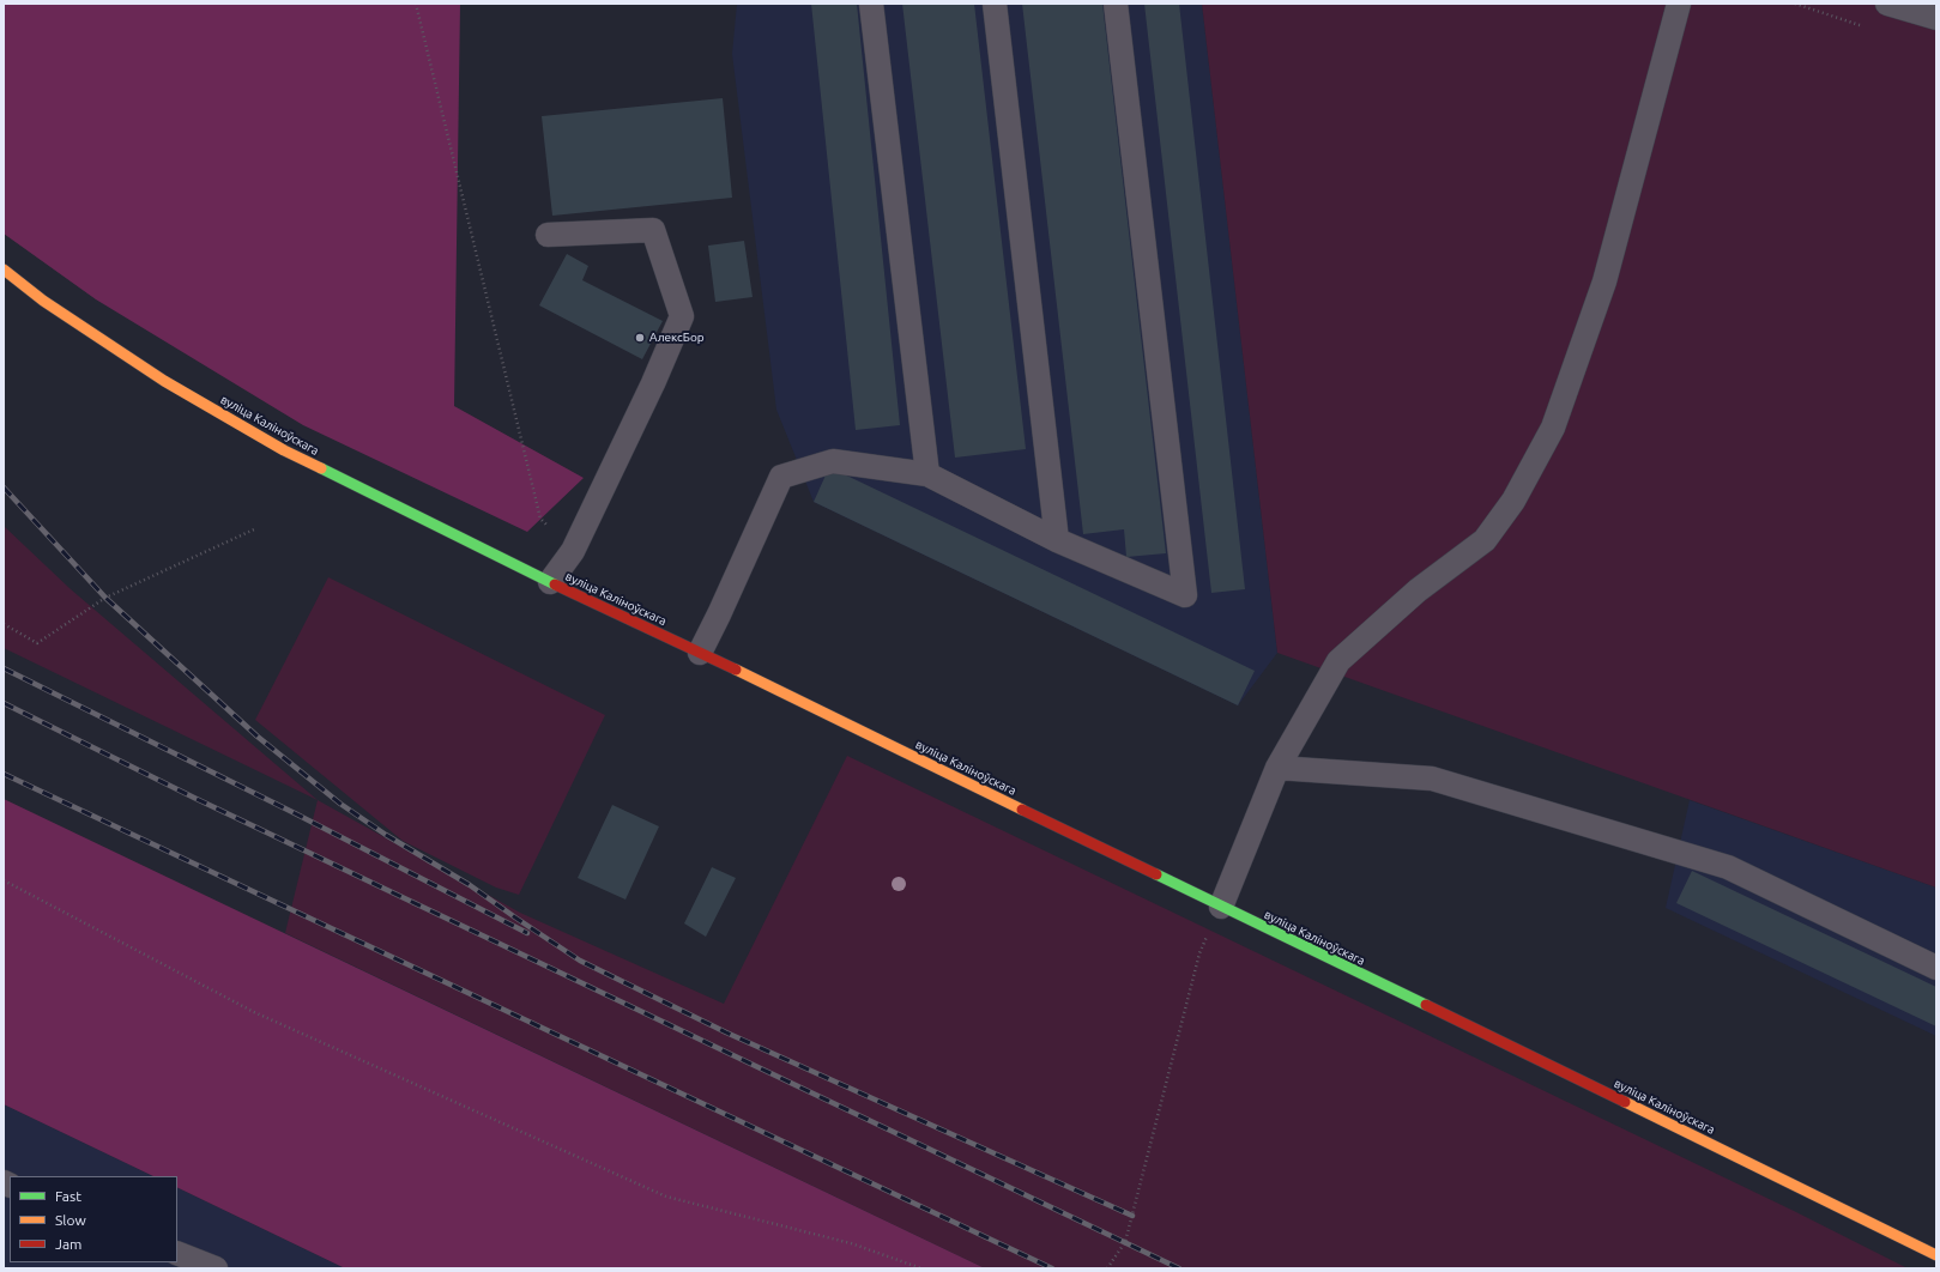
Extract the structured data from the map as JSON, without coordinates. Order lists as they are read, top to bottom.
{
  "streets": {
    "street": ["вуліца Каліноўскага"]
  },
  "places": ["АлексБор"],
  "legend": ["Fast", "Slow", "Jam"]
}
